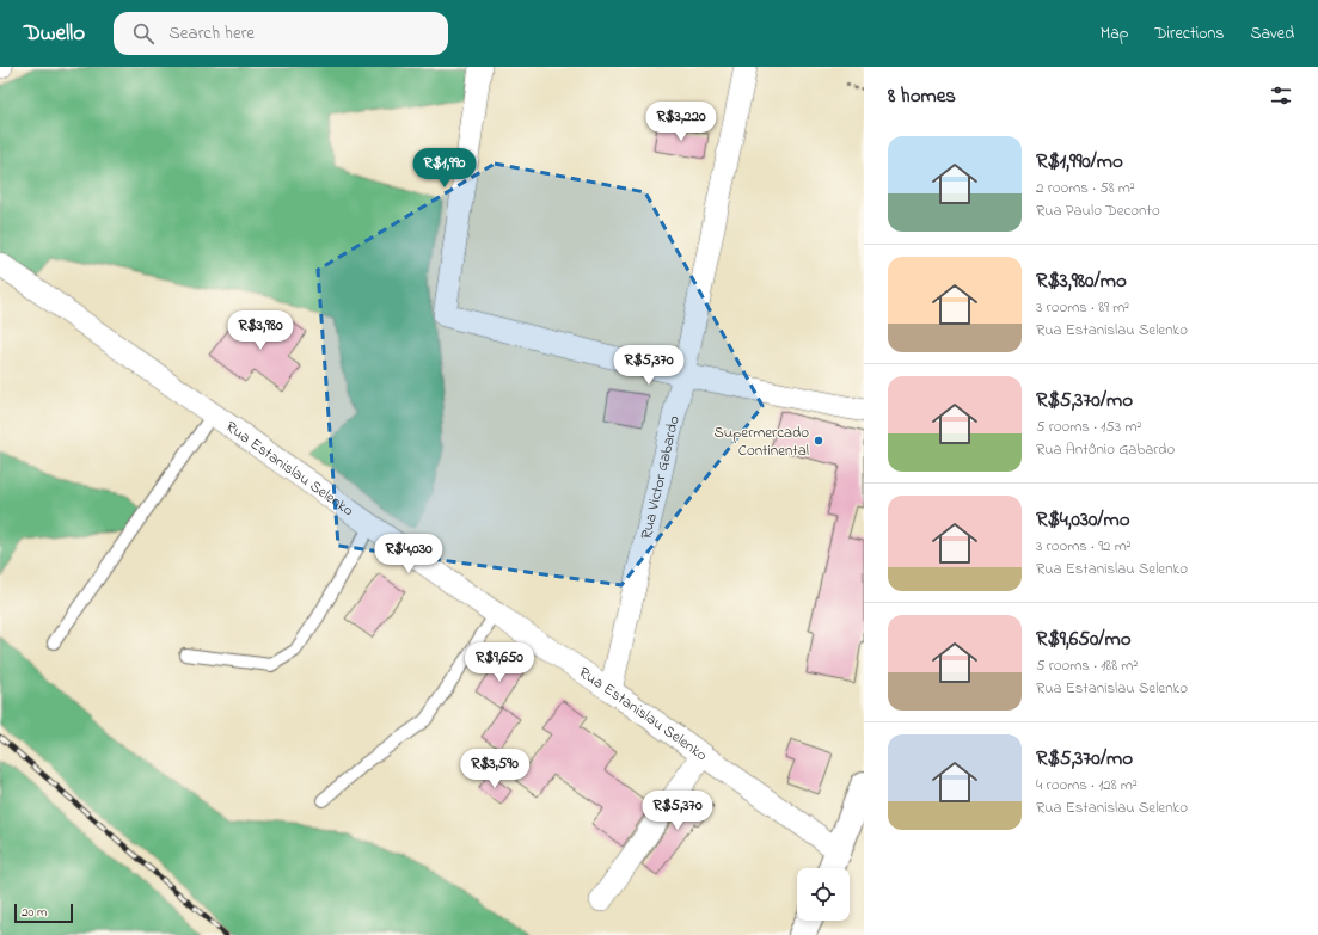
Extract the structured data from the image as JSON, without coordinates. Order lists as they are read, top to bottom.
{
  "streets": {
    "street": ["Rua Estanislau Selenko", "Rua Victor Gabardo"]
  },
  "crossings": [
    ["Rua Estanislau Selenko", "Rua Victor Gabardo"]
  ],
  "places": ["Supermercado Continental"],
  "scale_bar": "20 m",
  "page": {
    "header": "Dwello",
    "search": "Search here",
    "nav": ["Map", "Directions", "Saved"],
    "heading": "8 homes",
    "price": [
      "R$3,220",
      "R$1,990",
      "R$3,980",
      "R$5,370",
      "R$4,030",
      "R$9,650",
      "R$3,590",
      "R$5,370"
    ],
    "list": [
      {
        "name": "R$1,990/mo",
        "note": "2 rooms · 58 m² · Rua Paulo Deconto"
      },
      {
        "name": "R$3,980/mo",
        "note": "3 rooms · 89 m² · Rua Estanislau Selenko"
      },
      {
        "name": "R$5,370/mo",
        "note": "5 rooms · 153 m² · Rua Antônio Gabardo"
      },
      {
        "name": "R$4,030/mo",
        "note": "3 rooms · 92 m² · Rua Estanislau Selenko"
      },
      {
        "name": "R$9,650/mo",
        "note": "5 rooms · 188 m² · Rua Estanislau Selenko"
      },
      {
        "name": "R$5,370/mo",
        "note": "4 rooms · 128 m² · Rua Estanislau Selenko"
      }
    ],
    "scale": "20 m"
  }
}
